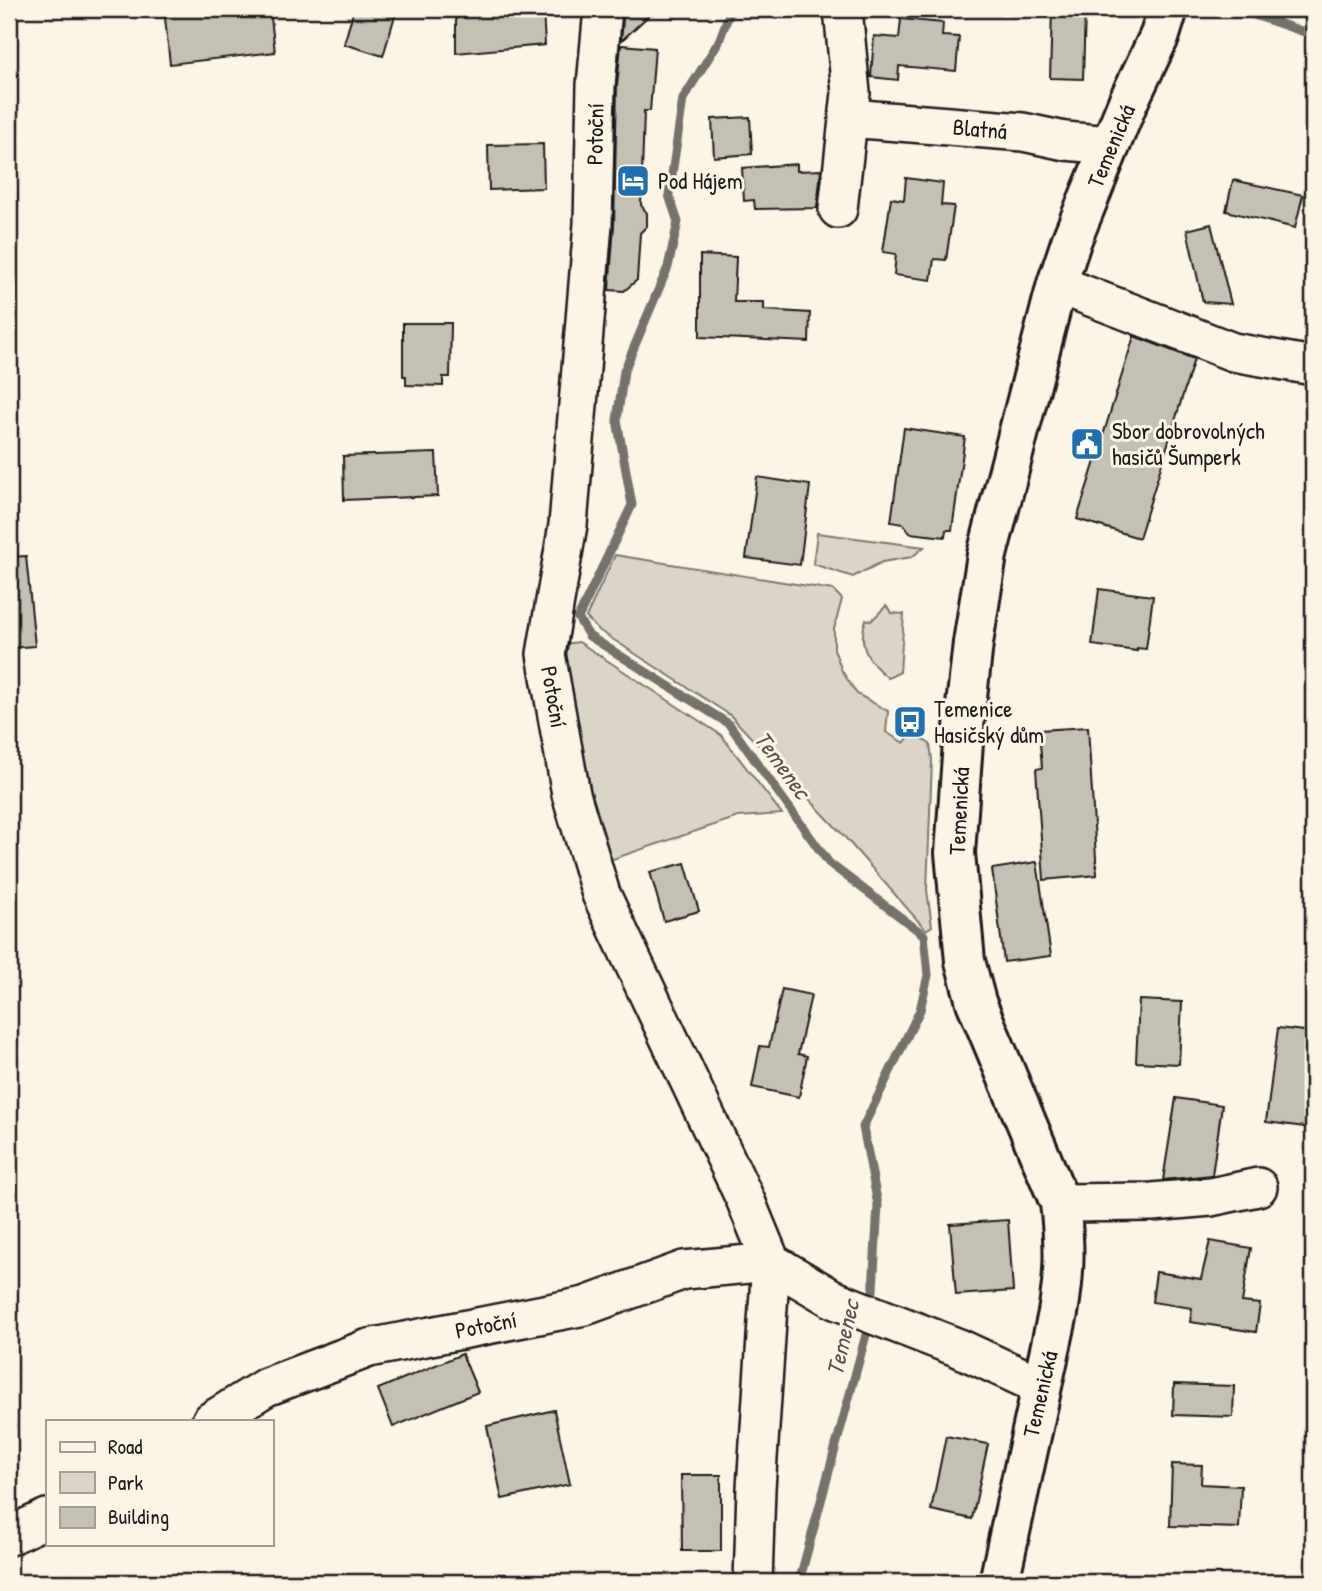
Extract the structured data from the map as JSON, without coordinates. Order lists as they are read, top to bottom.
{
  "streets": {
    "street": ["Blatná", "Potoční", "Temenická"]
  },
  "crossings": [
    ["Blatná", "Temenická"]
  ],
  "water": ["Temenec"],
  "places": {
    "hotel": ["Pod Hájem"],
    "public building": ["Sbor dobrovolných hasičů Šumperk"],
    "bus stop": ["Temenice Hasičský dům"]
  },
  "legend": ["Road", "Park", "Building"]
}
